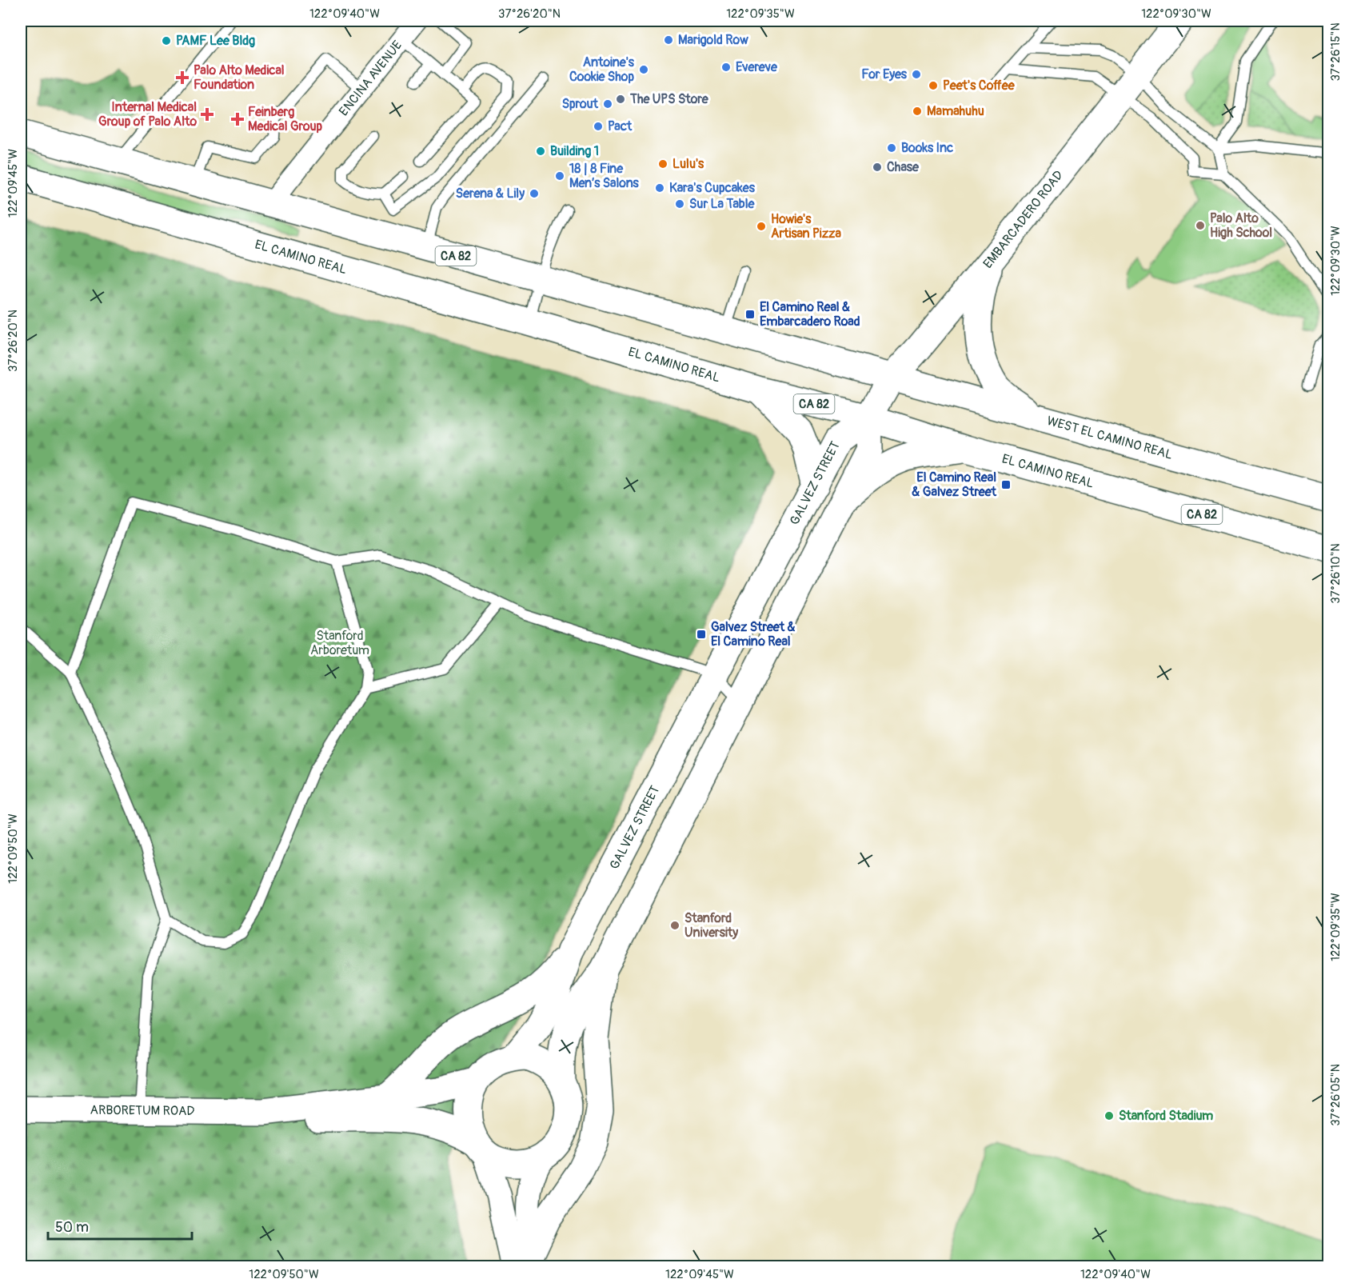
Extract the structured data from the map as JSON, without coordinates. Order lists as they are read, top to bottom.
{
  "streets": {
    "main road": [
      "EMBARCADERO ROAD",
      "CA 82",
      "EL CAMINO REAL",
      "WEST EL CAMINO REAL",
      "GALVEZ STREET",
      "ARBORETUM ROAD"
    ],
    "street": ["ENCINA AVENUE"]
  },
  "crossings": [
    ["ENCINA AVENUE", "CA 82"],
    ["EMBARCADERO ROAD", "CA 82"],
    ["EMBARCADERO ROAD", "EL CAMINO REAL"],
    ["EMBARCADERO ROAD", "WEST EL CAMINO REAL"],
    ["EMBARCADERO ROAD", "GALVEZ STREET"],
    ["CA 82", "WEST EL CAMINO REAL"],
    ["EL CAMINO REAL", "GALVEZ STREET"],
    ["GALVEZ STREET", "ARBORETUM ROAD"]
  ],
  "parks": ["Stanford Arboretum"],
  "places": {
    "other": [
      "Marigold Row",
      "PAMF Lee Bldg",
      "Evereve",
      "Antoine's Cookie Shop",
      "For Eyes",
      "Peet's Coffee",
      "The UPS Store",
      "Sprout",
      "Mamahuhu",
      "Pact",
      "Books Inc",
      "Building 1",
      "Lulu's",
      "Chase",
      "18 | 8 Fine Men’s Salons",
      "Kara's Cupcakes",
      "Serena & Lily",
      "Sur La Table",
      "Palo Alto High School",
      "Howie's Artisan Pizza",
      "Stanford University",
      "Stanford Stadium"
    ],
    "health": ["Palo Alto Medical Foundation", "Internal Medical Group of Palo Alto", "Feinberg Medical Group"],
    "transit": ["El Camino Real & Embarcadero Road", "El Camino Real & Galvez Street", "Galvez Street & El Camino Real"]
  },
  "scale_bar": "50 m",
  "coordinates": [
    "122°09'40\"W",
    "37°26'20\"N",
    "122°09'35\"W",
    "122°09'30\"W",
    "37°26'15\"N",
    "122°09'45\"W",
    "37°26'10\"N",
    "122°09'50\"W",
    "37°26'05\"N"
  ]
}
